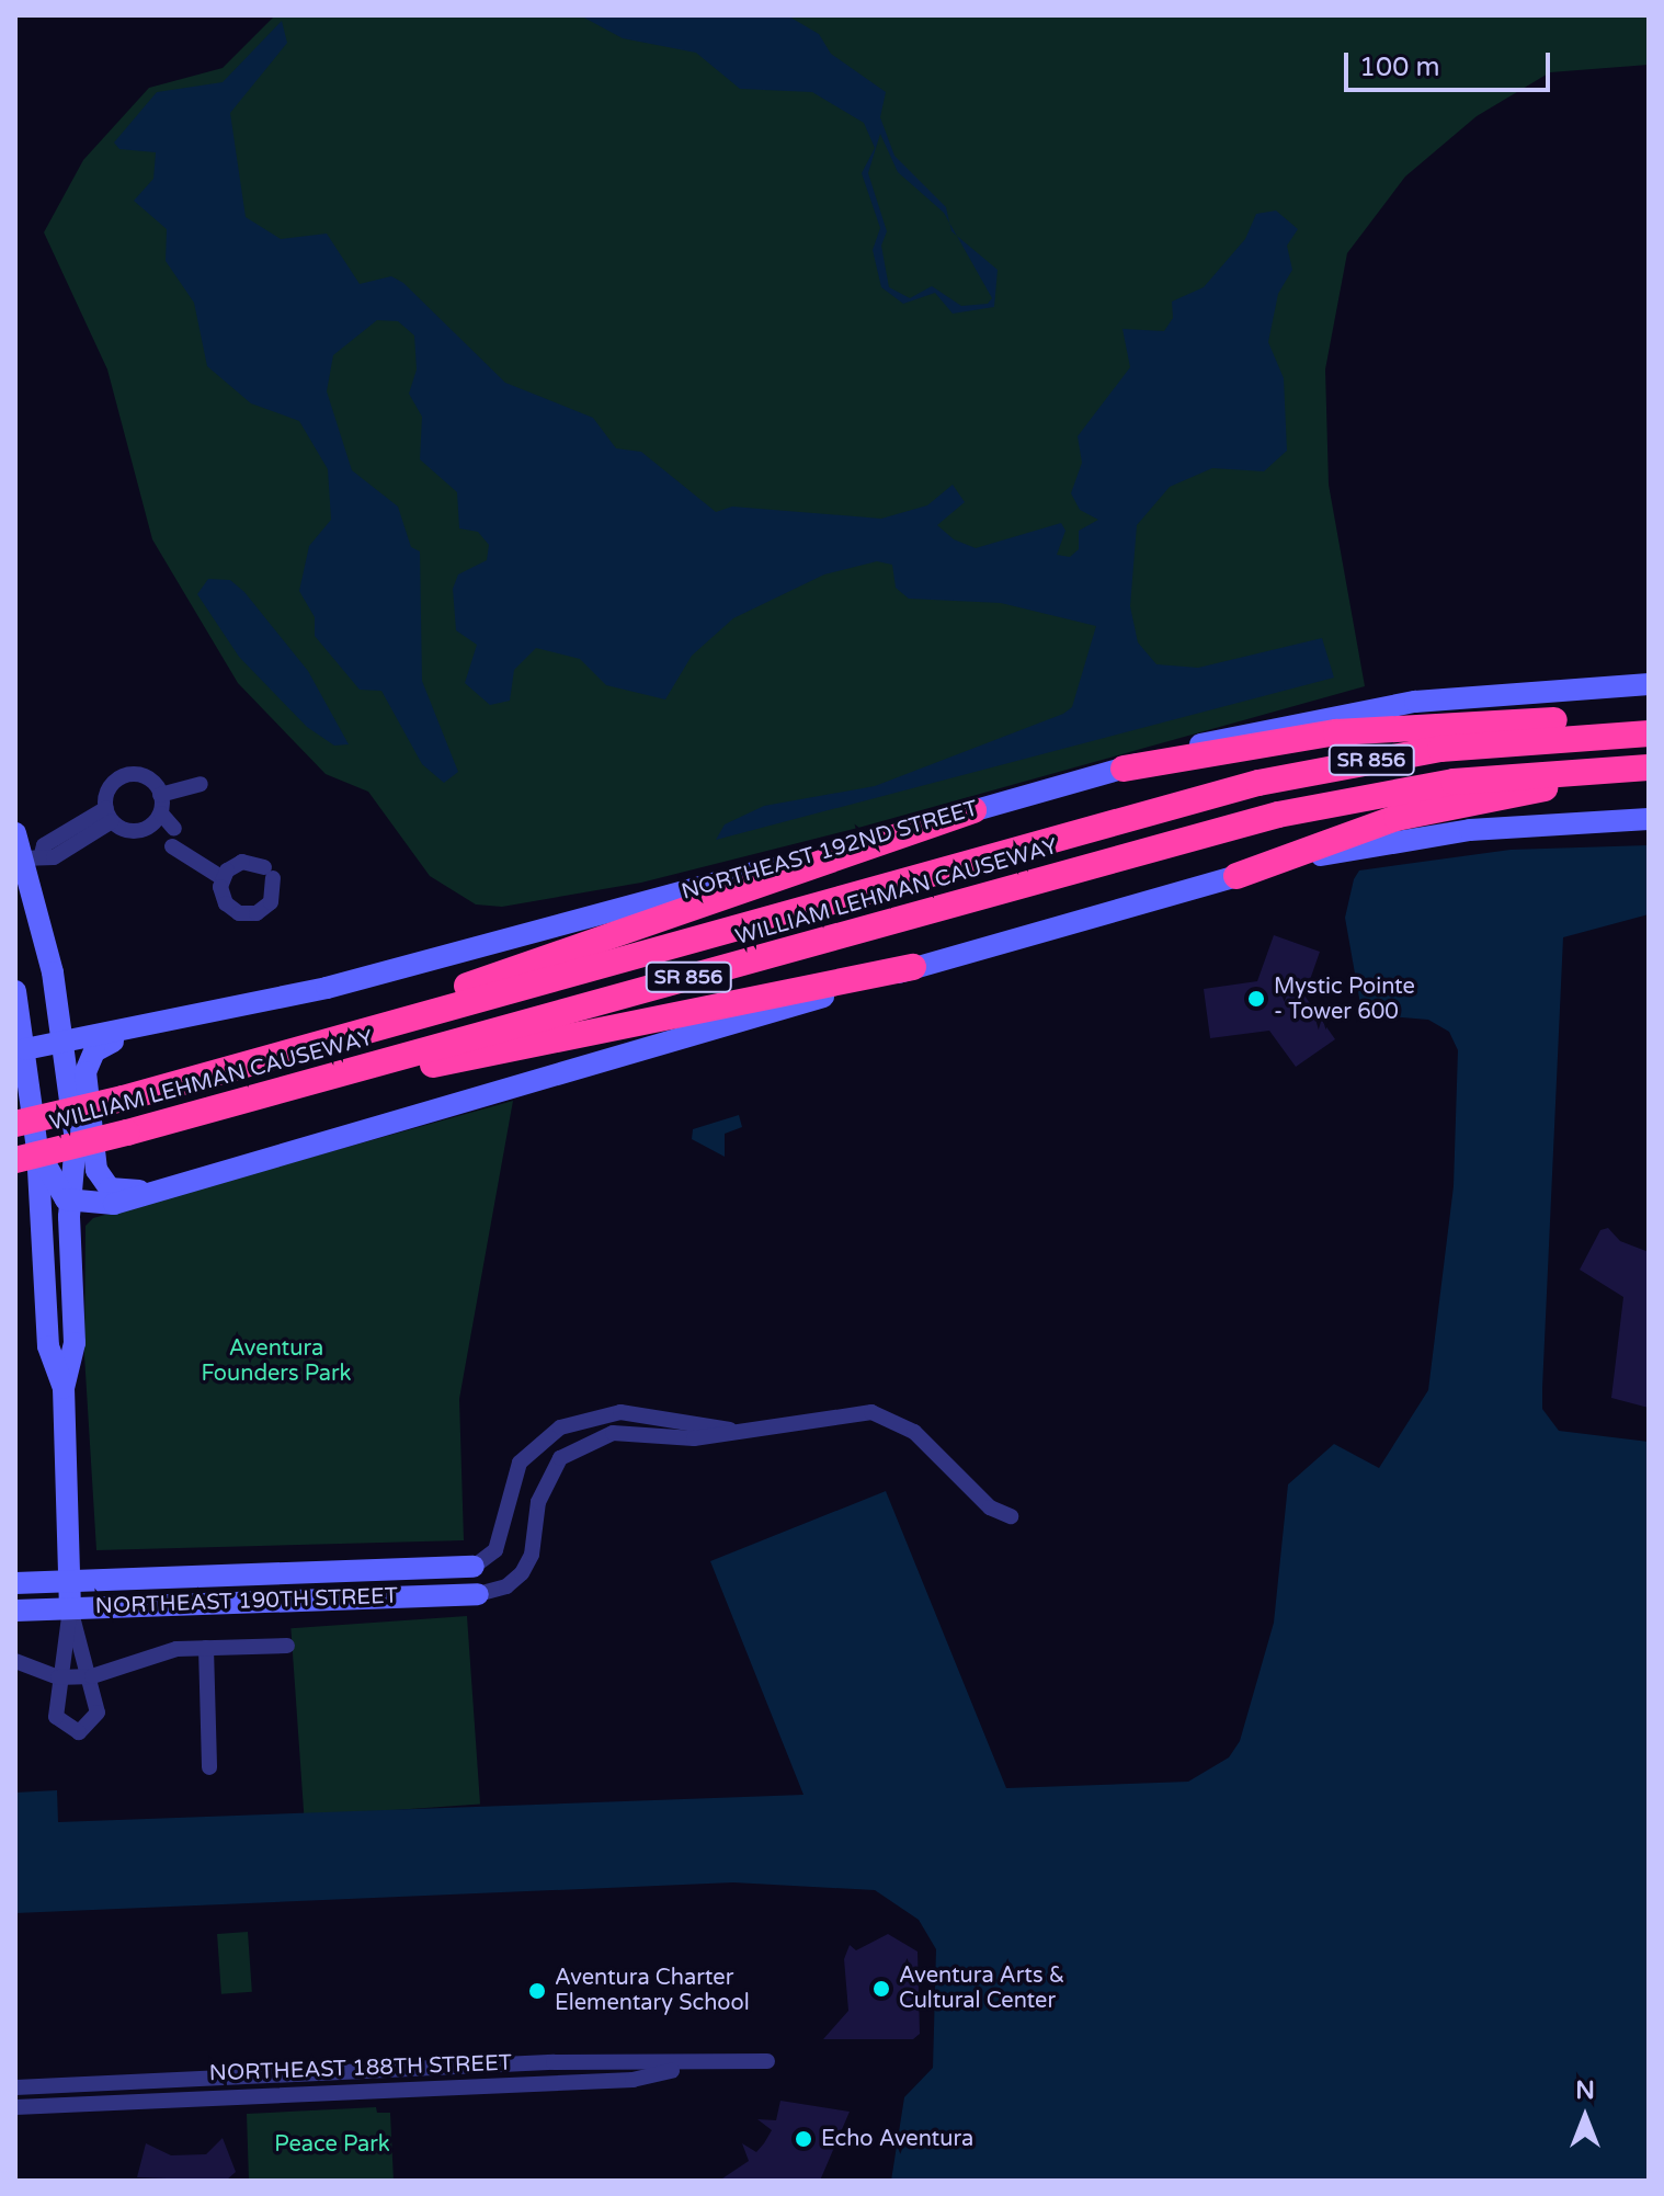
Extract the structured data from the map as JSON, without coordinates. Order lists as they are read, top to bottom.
{
  "streets": {
    "highway": ["SR 856", "WILLIAM LEHMAN CAUSEWAY"],
    "street": ["NORTHEAST 192ND STREET", "NORTHEAST 190TH STREET", "NORTHEAST 188TH STREET"]
  },
  "parks": ["Aventura Founders Park", "Peace Park"],
  "places": [
    "Mystic Pointe - Tower 600",
    "Aventura Arts & Cultural Center",
    "Aventura Charter Elementary School",
    "Echo Aventura"
  ],
  "scale_bar": "100 m",
  "north": "top"
}
